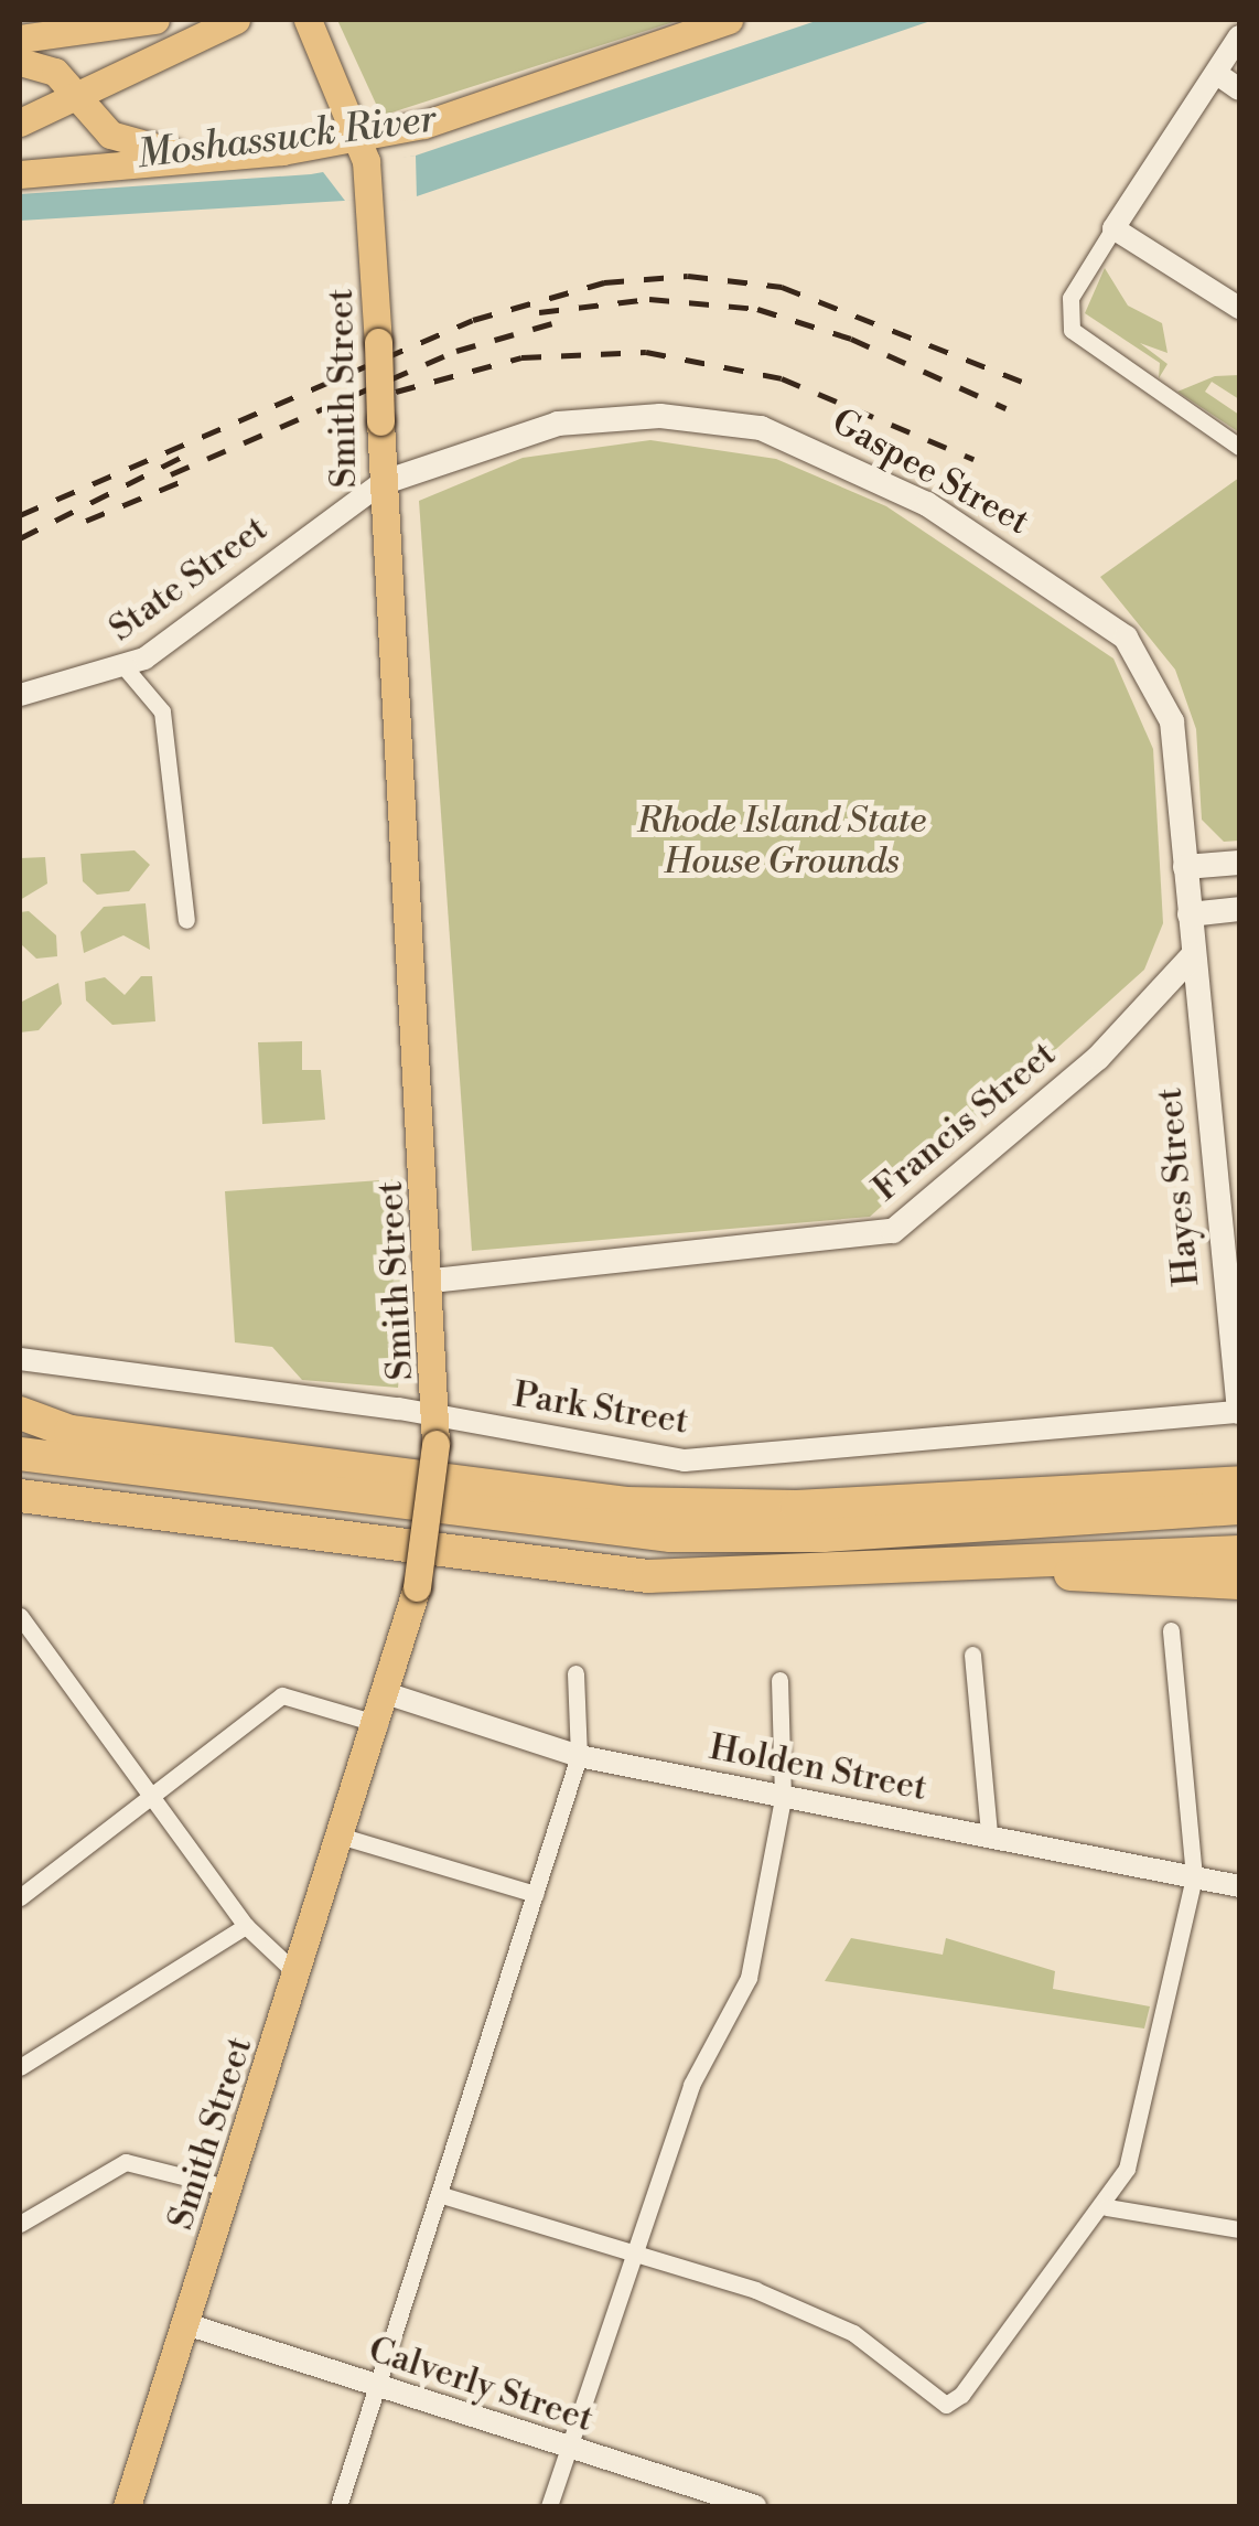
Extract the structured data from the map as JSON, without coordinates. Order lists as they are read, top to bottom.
{
  "streets": {
    "main road": [
      "Smith Street",
      "Gaspee Street",
      "Francis Street",
      "Hayes Street"
    ],
    "street": [
      "State Street",
      "Park Street",
      "Holden Street",
      "Calverly Street"
    ]
  },
  "crossings": [
    ["Smith Street", "Gaspee Street"],
    ["Smith Street", "State Street"],
    ["Smith Street", "Francis Street"],
    ["Smith Street", "Park Street"],
    ["Smith Street", "Holden Street"],
    ["Smith Street", "Calverly Street"],
    ["Gaspee Street", "State Street"],
    ["Francis Street", "Hayes Street"],
    ["Hayes Street", "Park Street"]
  ],
  "water": ["Moshassuck River"],
  "parks": ["Rhode Island State House Grounds"]
}
